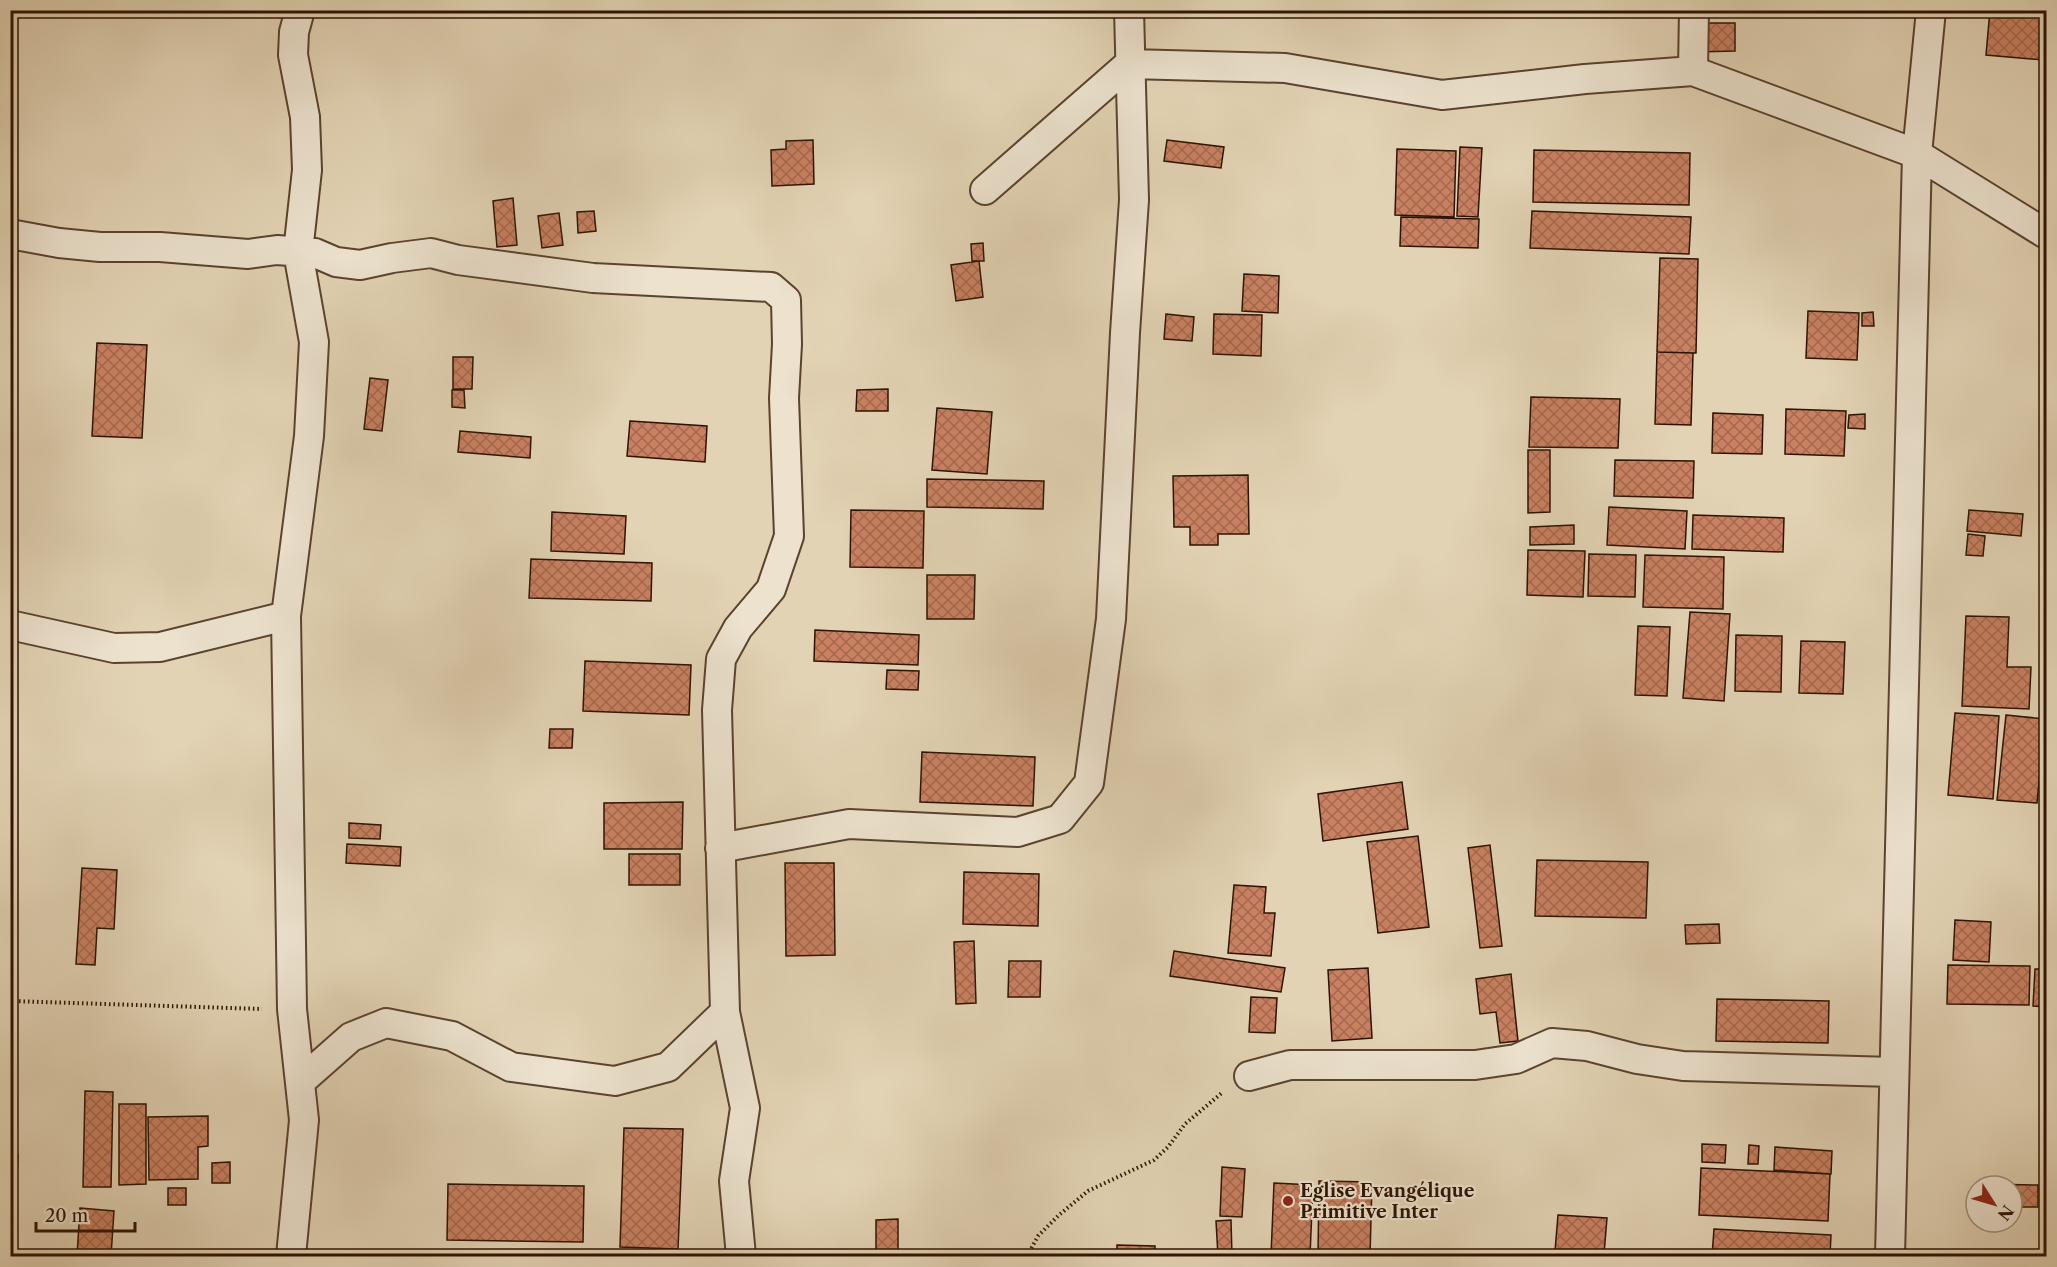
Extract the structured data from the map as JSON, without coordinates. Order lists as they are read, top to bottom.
{
  "places": ["Eglise Evangélique Primitive Inter"],
  "scale_bar": "20 m",
  "north": "bottom right"
}
